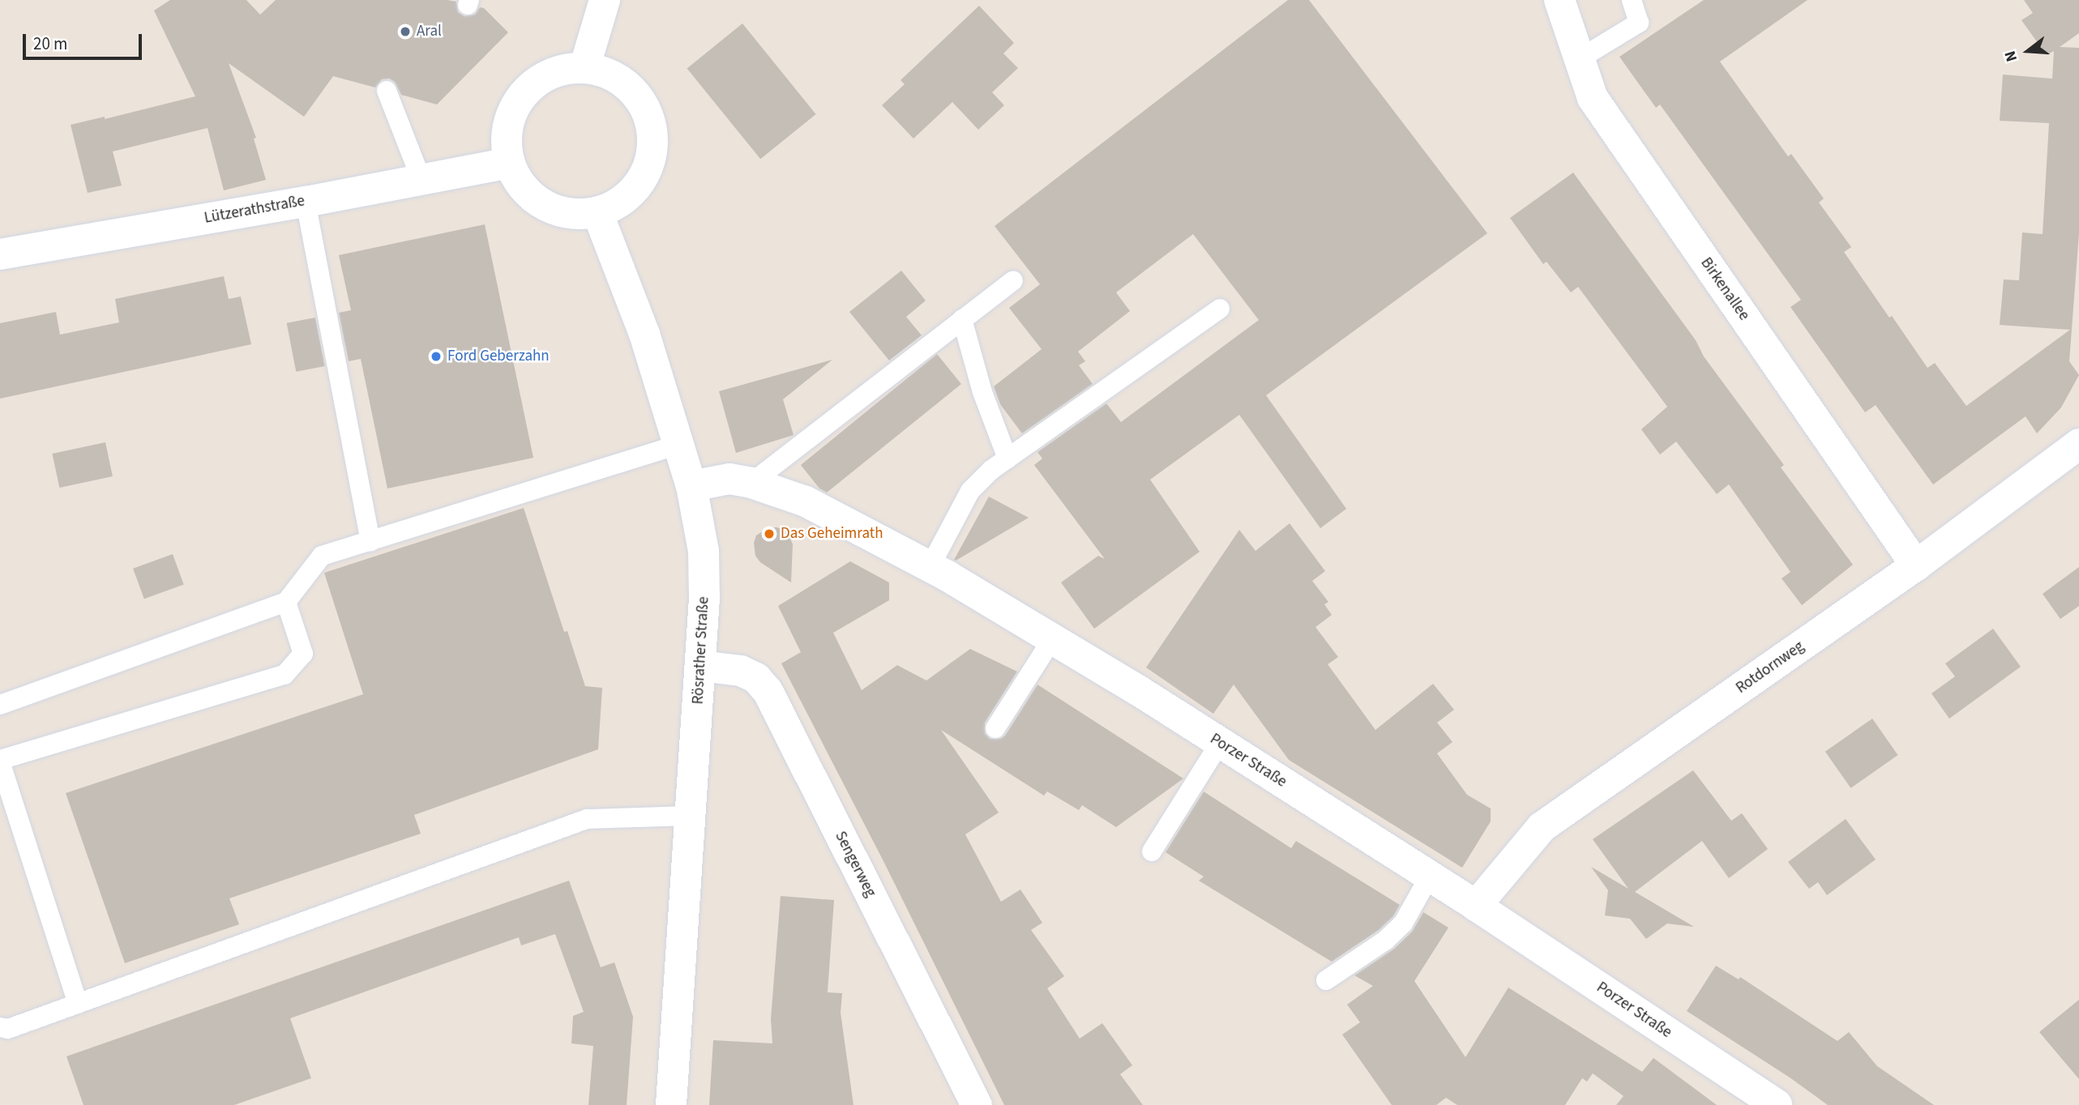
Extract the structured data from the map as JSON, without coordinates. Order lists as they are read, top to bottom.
{
  "streets": {
    "street": [
      "Lützerathstraße",
      "Birkenallee",
      "Rösrather Straße",
      "Rotdornweg",
      "Porzer Straße",
      "Sengerweg"
    ]
  },
  "crossings": [
    ["Lützerathstraße", "Rösrather Straße"],
    ["Birkenallee", "Rotdornweg"],
    ["Rösrather Straße", "Porzer Straße"],
    ["Rösrather Straße", "Sengerweg"],
    ["Rotdornweg", "Porzer Straße"]
  ],
  "places": ["Aral", "Ford Geberzahn", "Das Geheimrath"],
  "scale_bar": "20 m",
  "north": "left"
}
